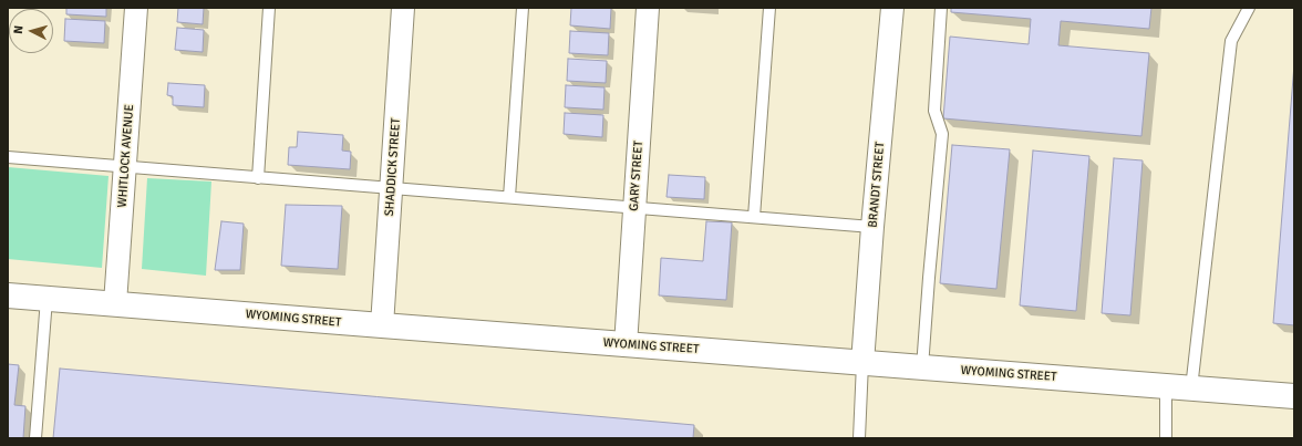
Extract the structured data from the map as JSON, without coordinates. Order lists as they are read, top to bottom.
{
  "streets": {
    "street": [
      "WHITLOCK AVENUE",
      "SHADDICK STREET",
      "GARY STREET",
      "BRANDT STREET",
      "WYOMING STREET"
    ]
  },
  "crossings": [
    ["WHITLOCK AVENUE", "WYOMING STREET"],
    ["SHADDICK STREET", "WYOMING STREET"],
    ["GARY STREET", "WYOMING STREET"],
    ["BRANDT STREET", "WYOMING STREET"]
  ],
  "north": "left"
}
